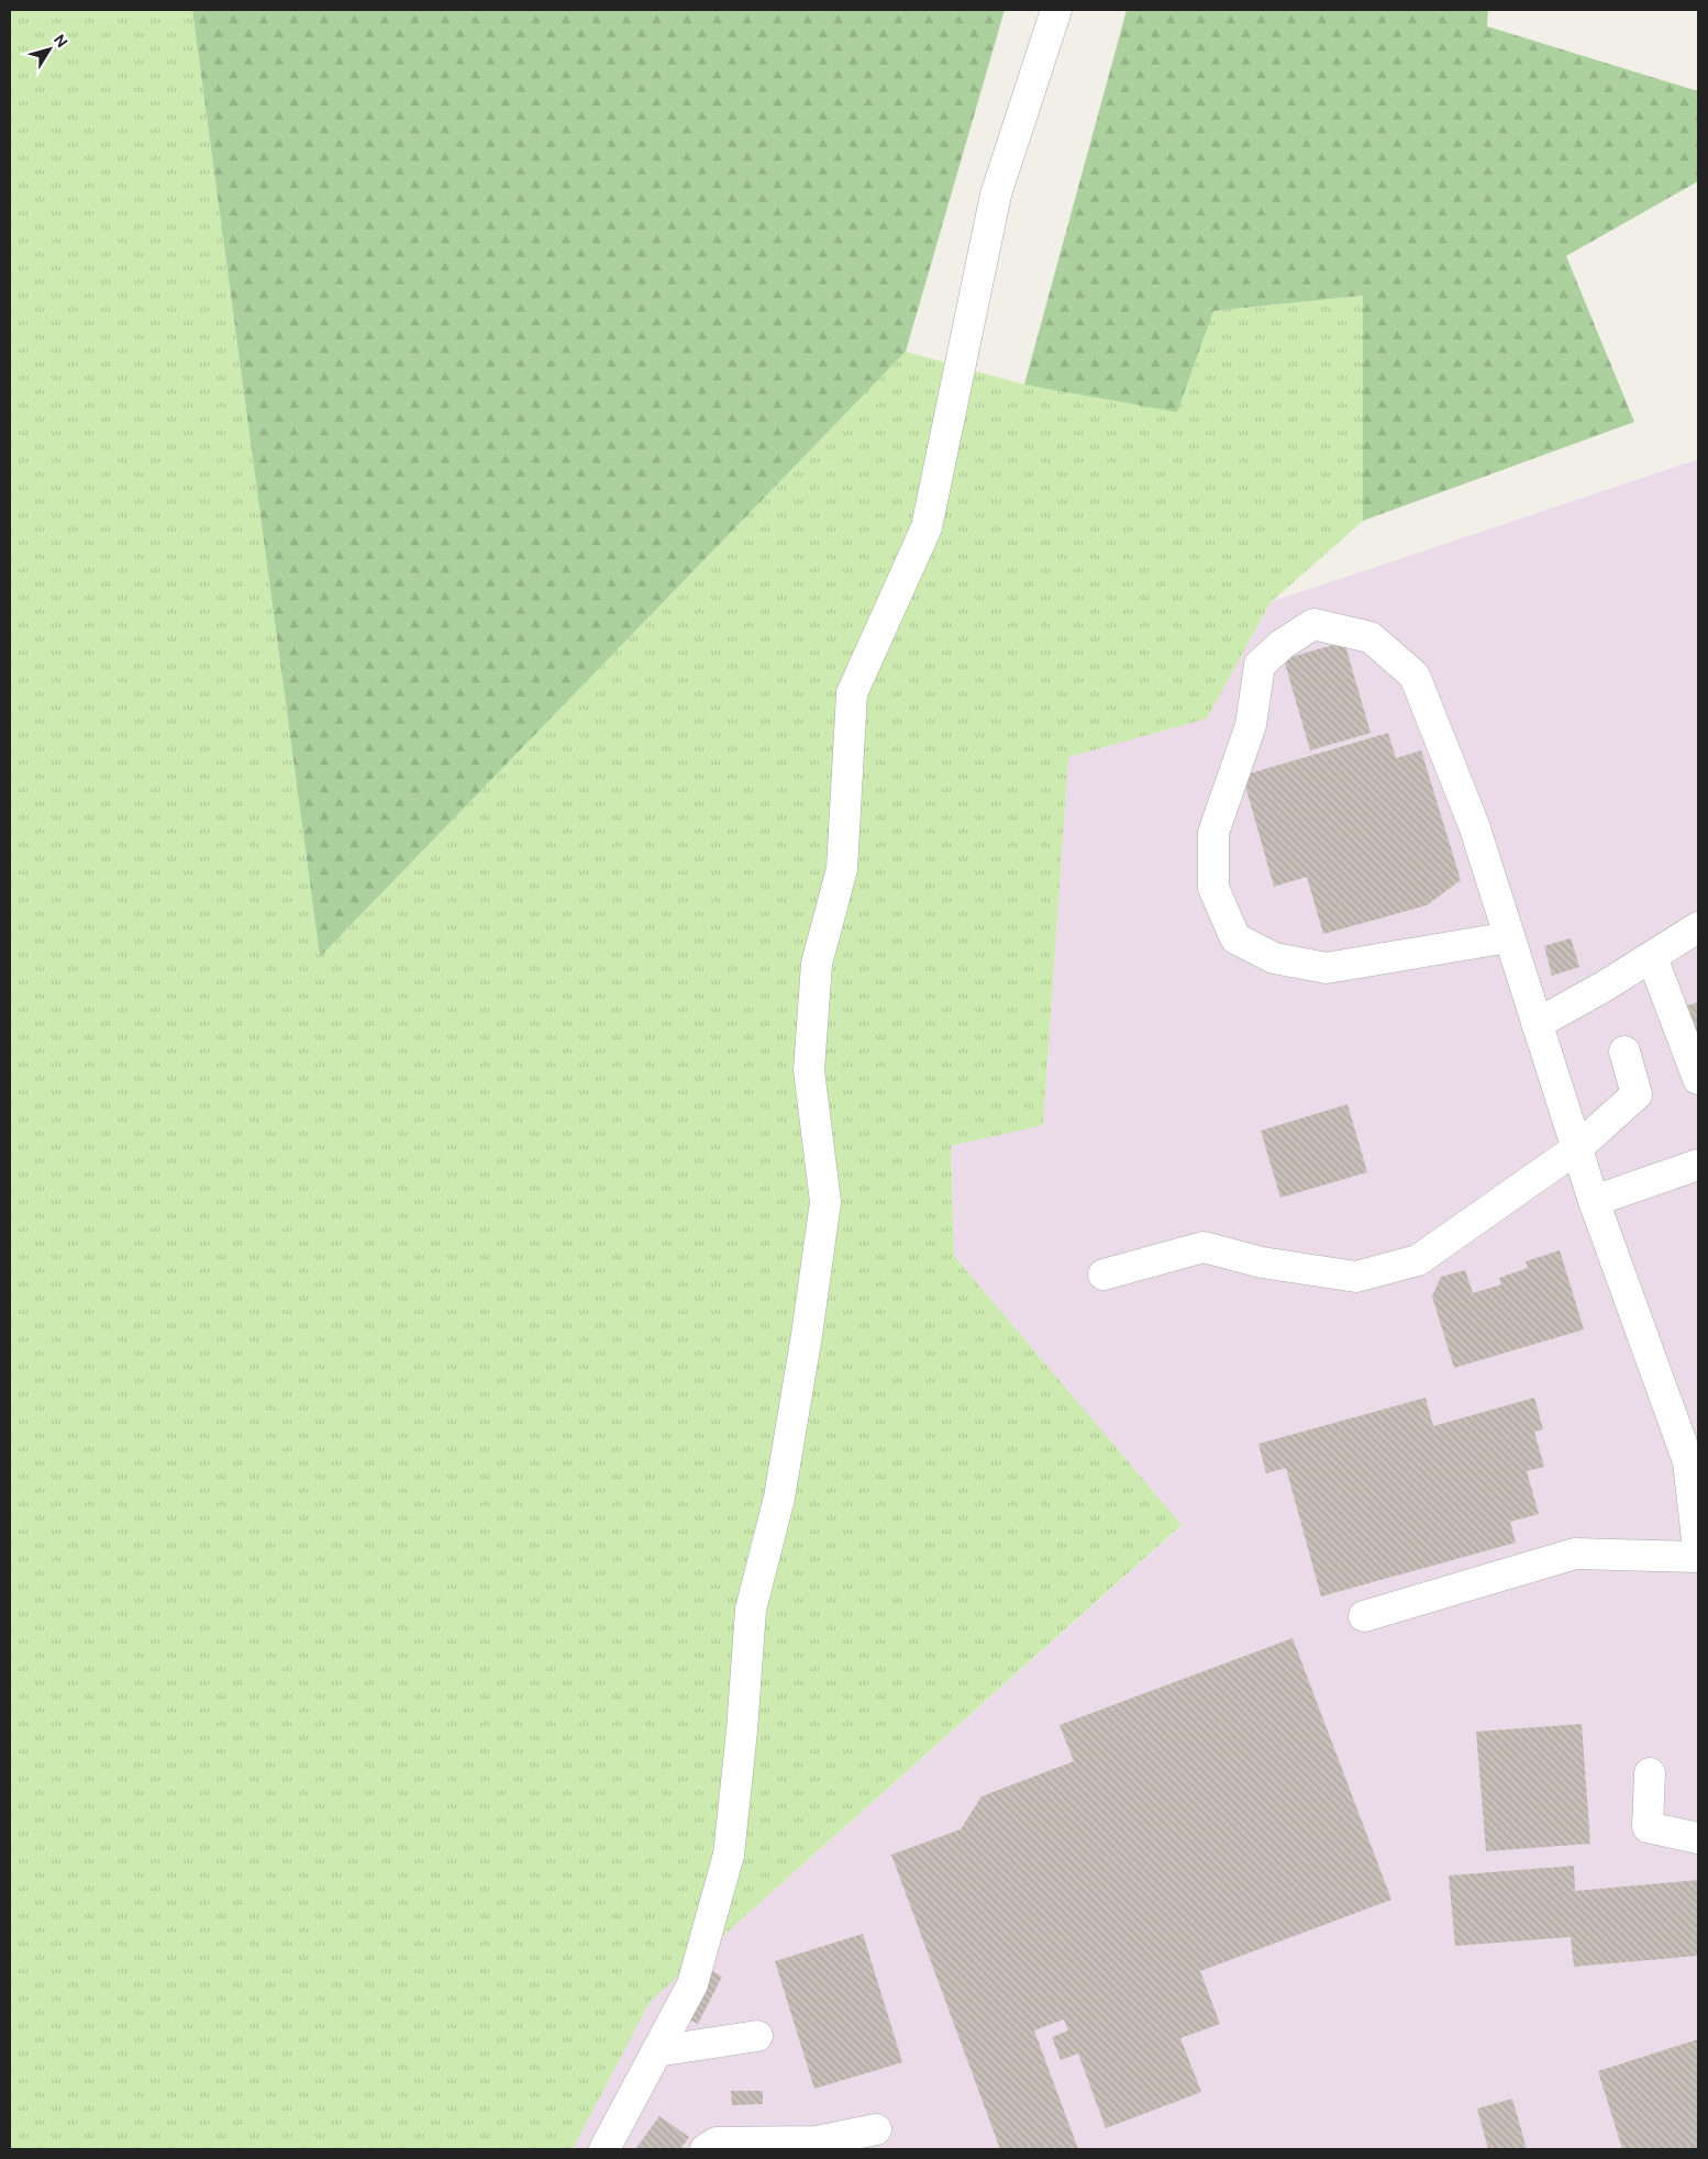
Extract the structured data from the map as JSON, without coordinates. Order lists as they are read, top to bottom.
{
  "north": "top right"
}
